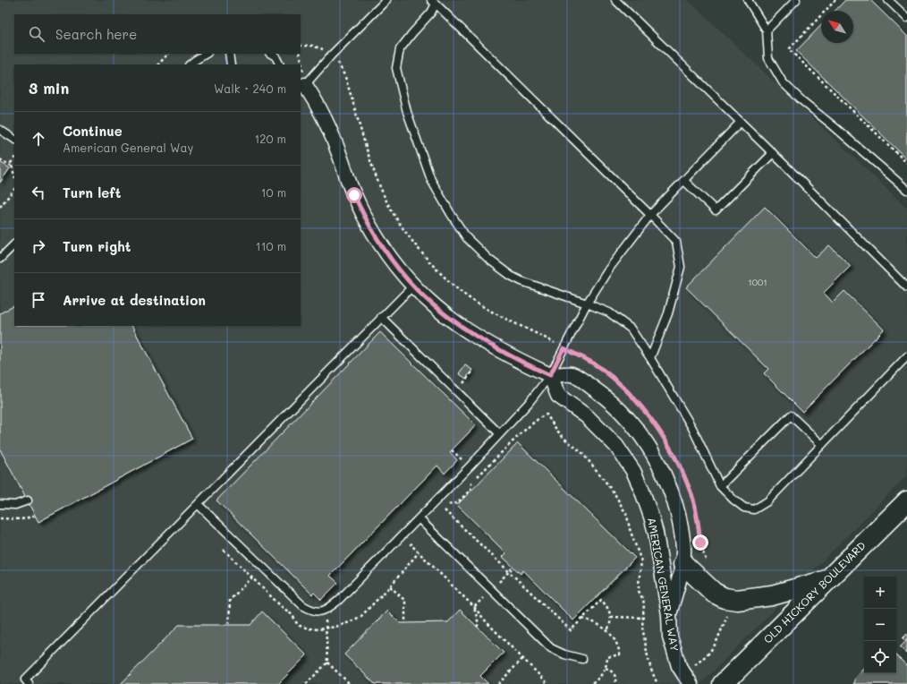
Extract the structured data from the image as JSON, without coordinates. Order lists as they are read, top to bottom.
{
  "streets": {
    "main road": ["OLD HICKORY BOULEVARD"],
    "street": ["AMERICAN GENERAL WAY"]
  },
  "house_numbers": ["1001"],
  "north": "top left",
  "page": {
    "search": "Search here",
    "heading": ["3 min", "Walk · 240 m"],
    "list": [
      ["Continue", "American General Way", "120 m"],
      ["Turn left", "10 m"],
      ["Turn right", "110 m"],
      "Arrive at destination"
    ],
    "map_buttons": ["+", "−"]
  }
}
